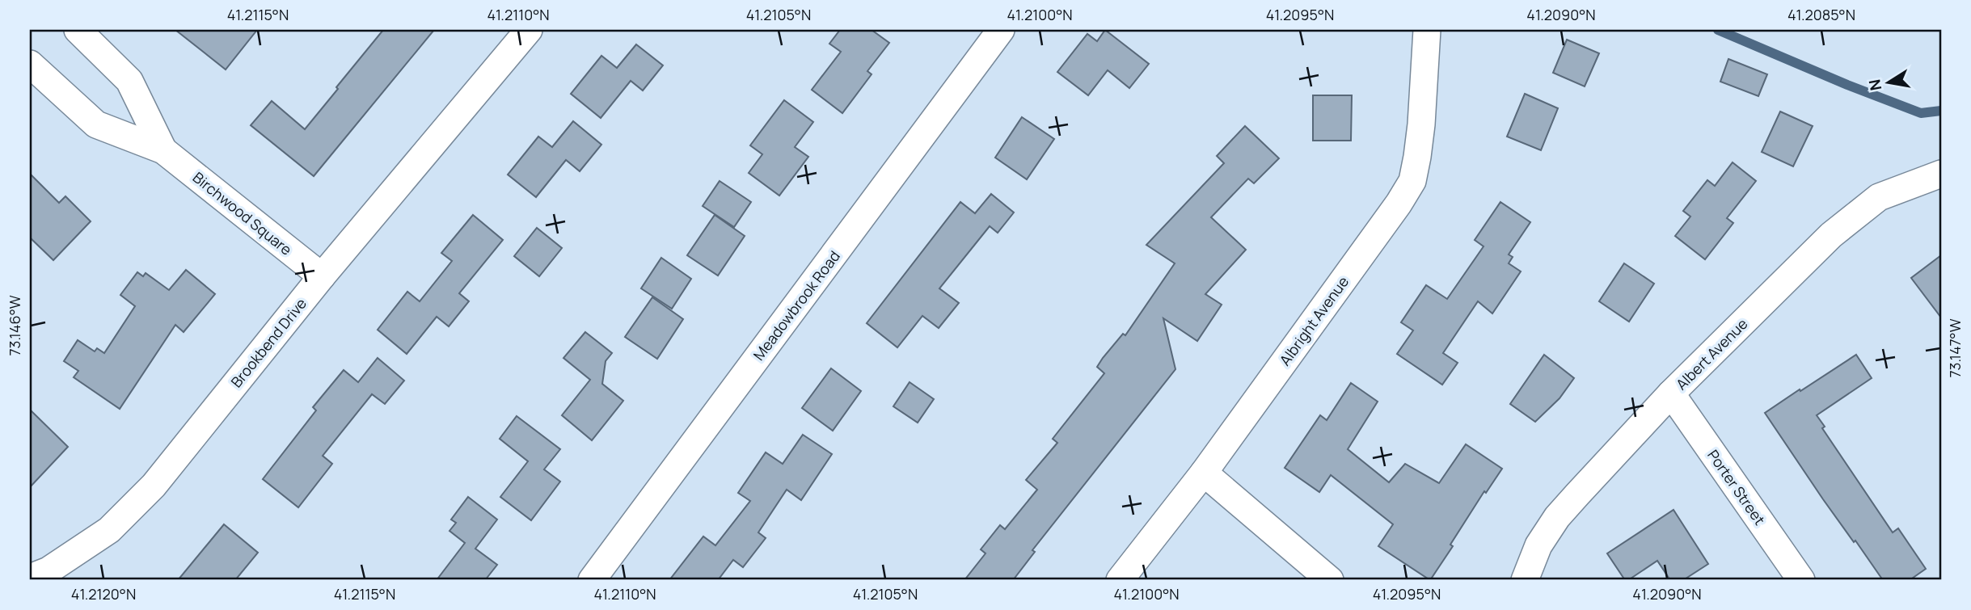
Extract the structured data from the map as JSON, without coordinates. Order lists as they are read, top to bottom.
{
  "streets": {
    "street": [
      "Birchwood Square",
      "Meadowbrook Road",
      "Albright Avenue",
      "Brookbend Drive",
      "Albert Avenue",
      "Porter Street"
    ]
  },
  "crossings": [
    ["Birchwood Square", "Brookbend Drive"],
    ["Albert Avenue", "Porter Street"]
  ],
  "north": "left",
  "coordinates": [
    "41.2115°N",
    "41.2110°N",
    "41.2105°N",
    "41.2100°N",
    "41.2095°N",
    "41.2090°N",
    "41.2085°N",
    "73.146°W",
    "73.147°W",
    "41.2120°N"
  ]
}
